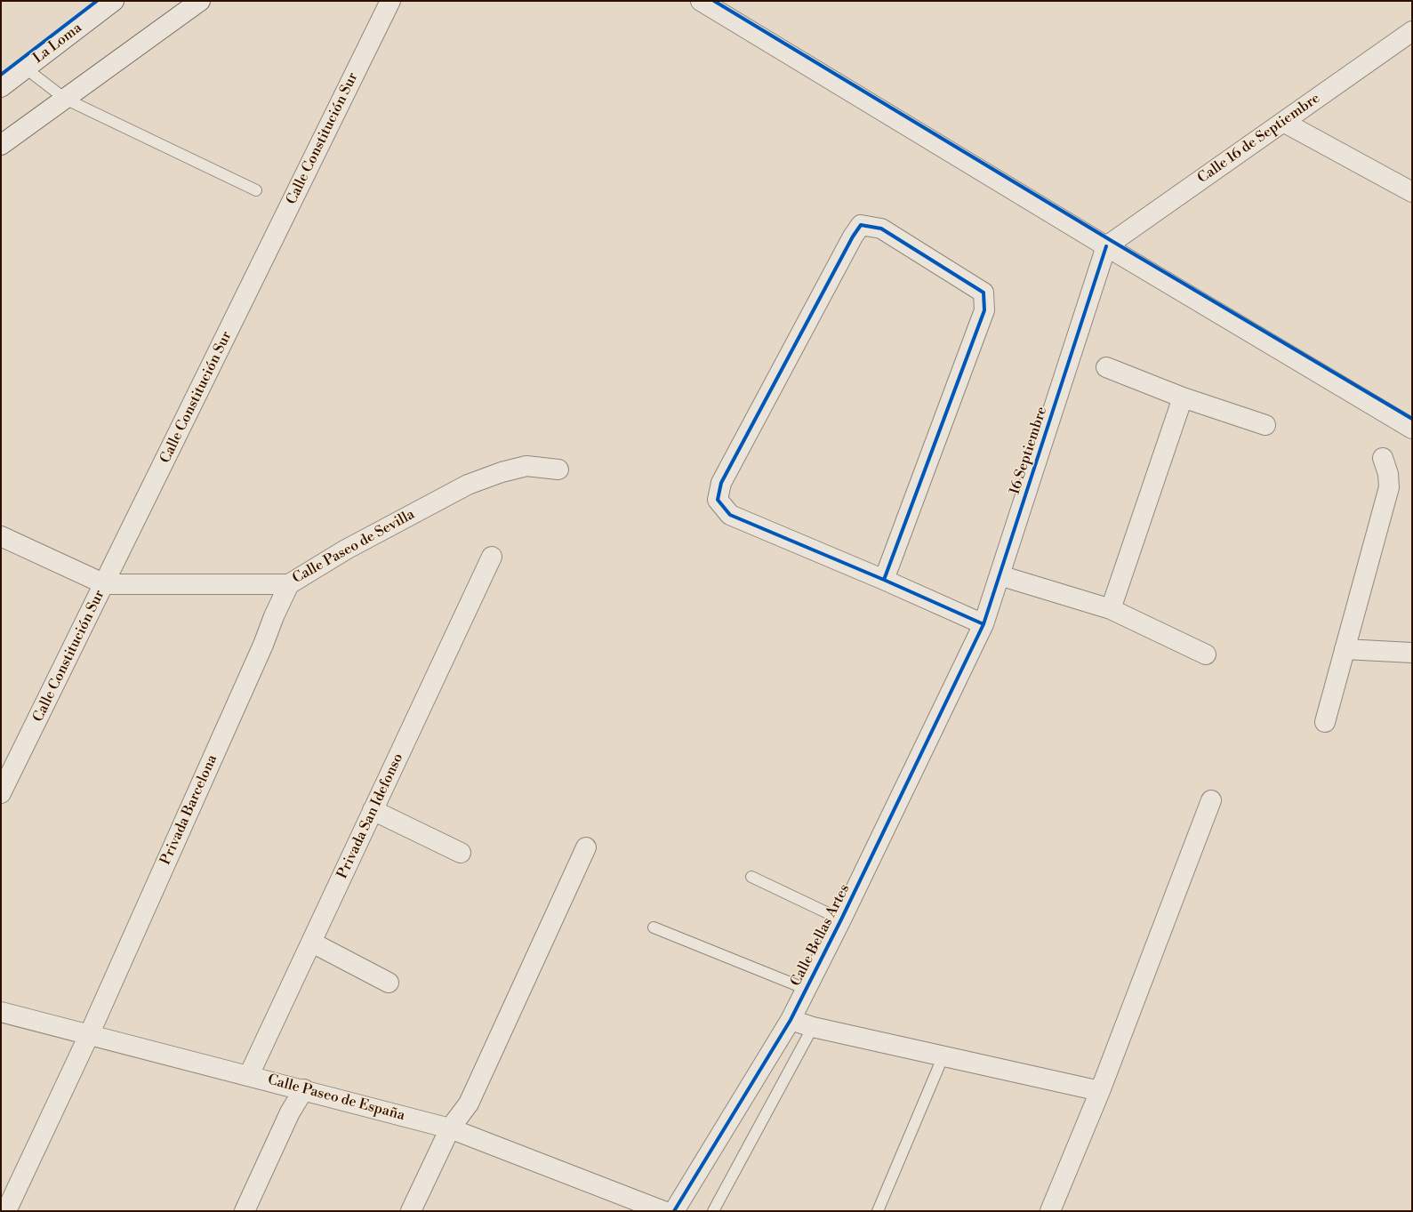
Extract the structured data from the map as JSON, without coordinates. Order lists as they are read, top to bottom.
{
  "streets": {
    "street": [
      "La Loma",
      "Calle Constitución Sur",
      "Calle 16 de Septiembre",
      "16 Septiembre",
      "Calle Paseo de Sevilla",
      "Privada Barcelona",
      "Privada San Idefonso",
      "Calle Bellas Artes",
      "Calle Paseo de España"
    ]
  },
  "crossings": [
    ["Calle Constitución Sur", "Calle Paseo de Sevilla"],
    ["Calle 16 de Septiembre", "16 Septiembre"],
    ["16 Septiembre", "Calle Bellas Artes"],
    ["Calle Paseo de Sevilla", "Privada Barcelona"],
    ["Privada Barcelona", "Calle Paseo de España"],
    ["Privada San Idefonso", "Calle Paseo de España"]
  ]
}
